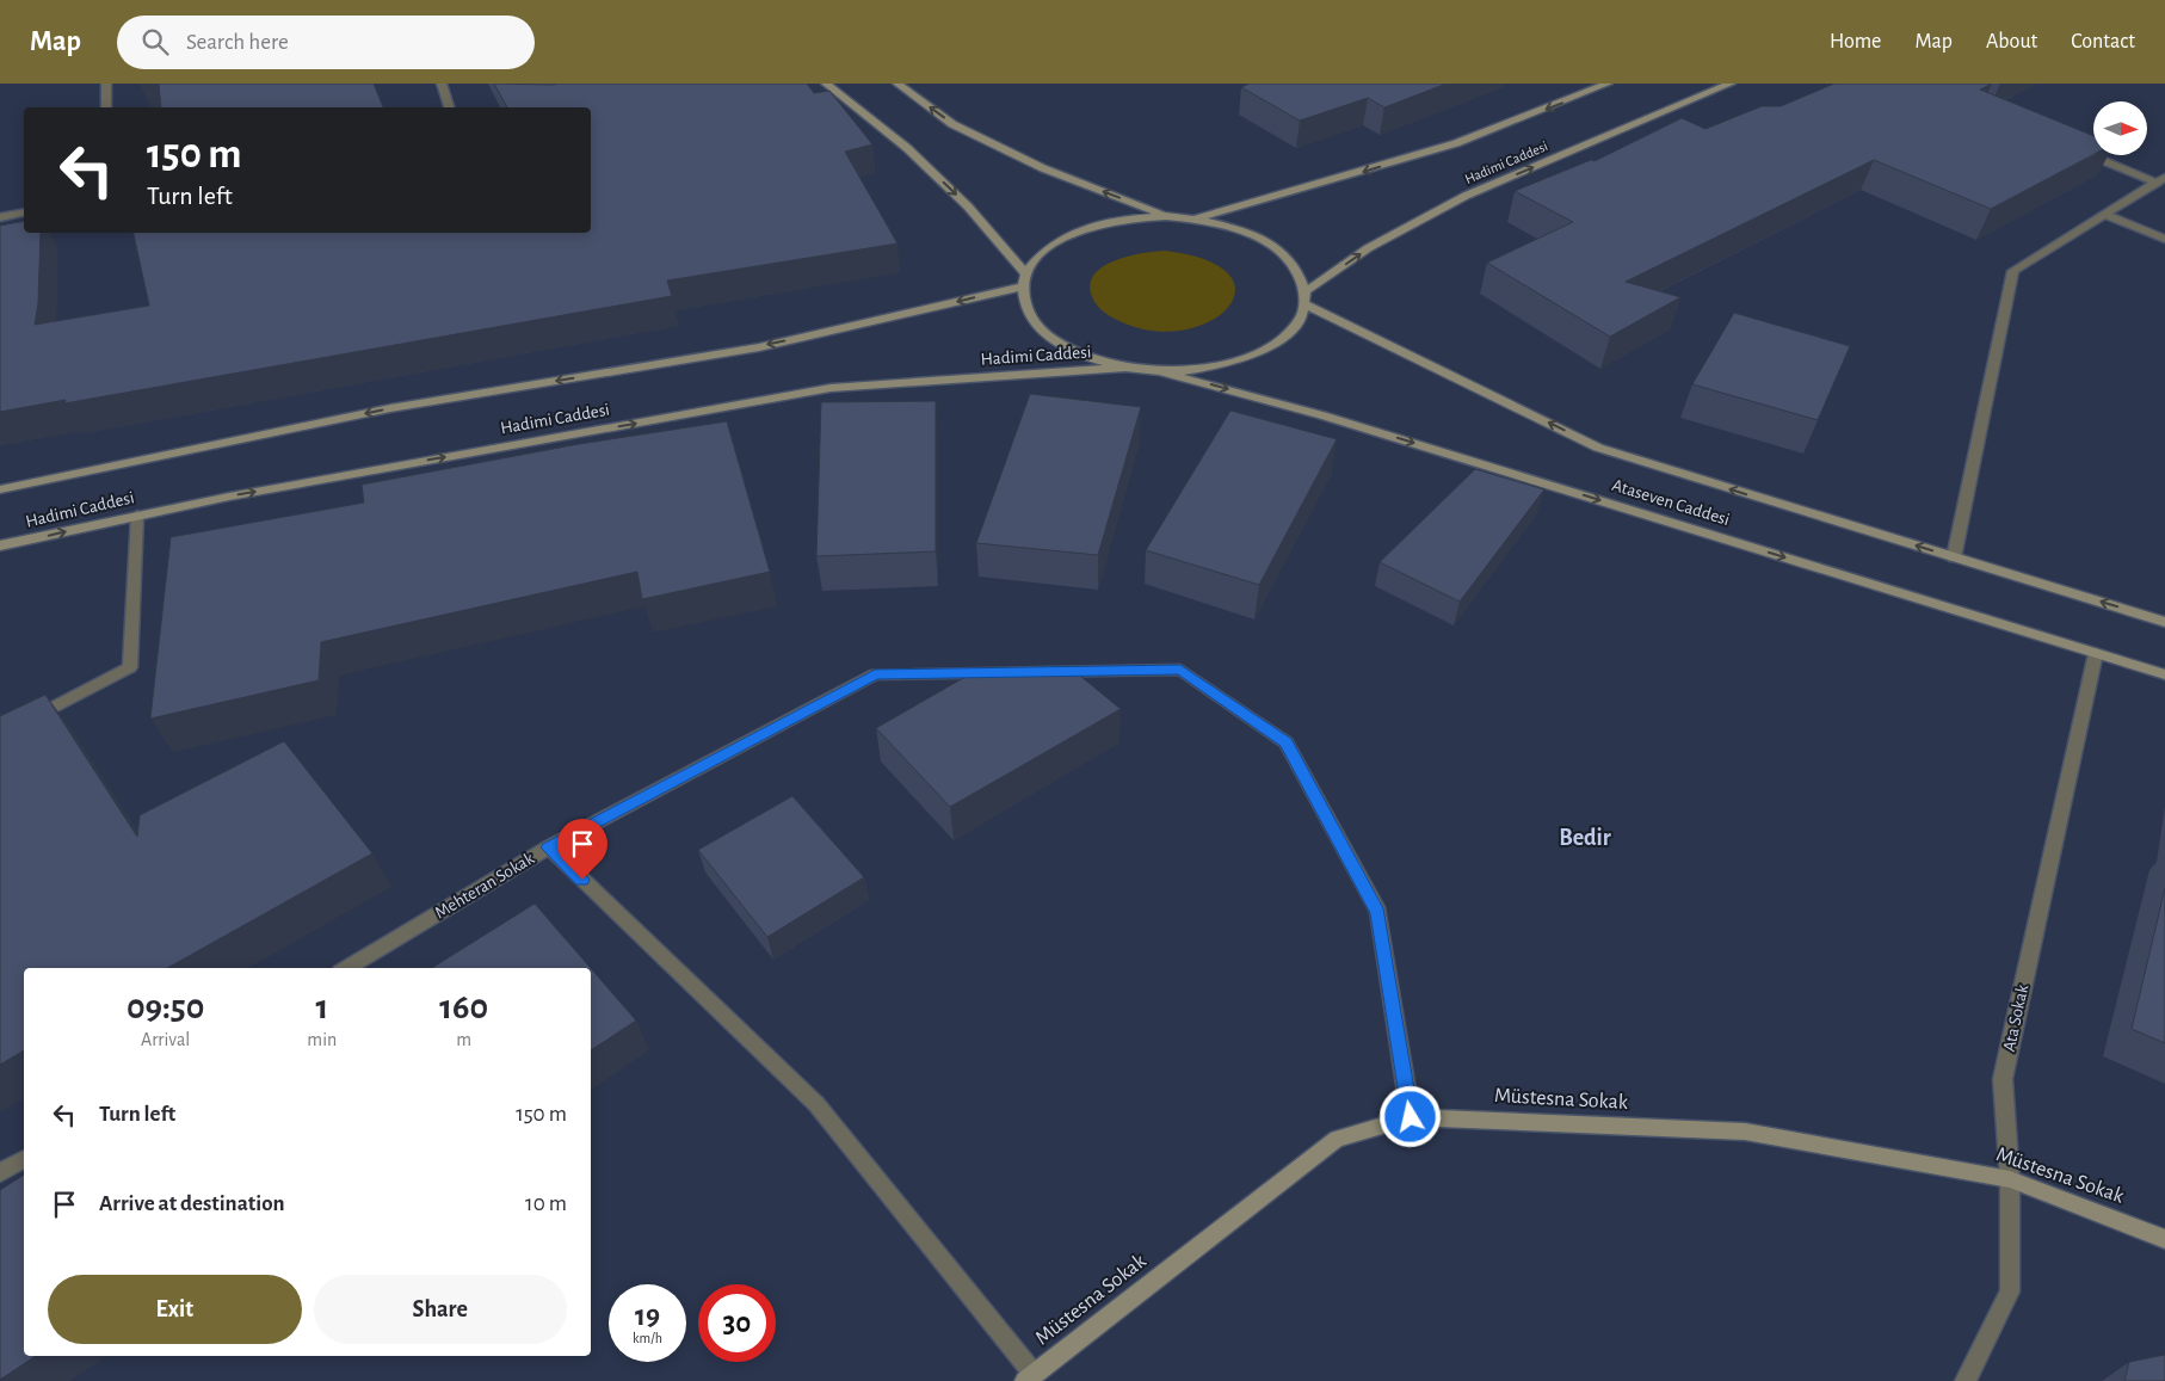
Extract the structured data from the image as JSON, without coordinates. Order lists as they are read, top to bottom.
{
  "streets": {
    "main road": ["Hadimi Caddesi", "Ataseven Caddesi", "Müstesna Sokak"],
    "street": ["Mehteran Sokak", "Ata Sokak"]
  },
  "crossings": [
    ["Ataseven Caddesi", "Ata Sokak"],
    ["Mehteran Sokak", "Müstesna Sokak"],
    ["Ata Sokak", "Müstesna Sokak"]
  ],
  "districts": ["Bedir"],
  "north": "right",
  "page": {
    "header": "Map",
    "search": "Search here",
    "nav": [
      "Home",
      "Map",
      "About",
      "Contact"
    ],
    "turn": ["150 m", "Turn left"],
    "eta": [
      "09:50",
      "Arrival",
      "1",
      "min",
      "160",
      "m"
    ],
    "list": [
      {
        "name": "Turn left",
        "value": "150 m"
      },
      {
        "name": "Arrive at destination",
        "value": "10 m"
      }
    ],
    "buttons": ["Exit", "Share"],
    "speed": "19 km/h",
    "limit": "30"
  }
}
